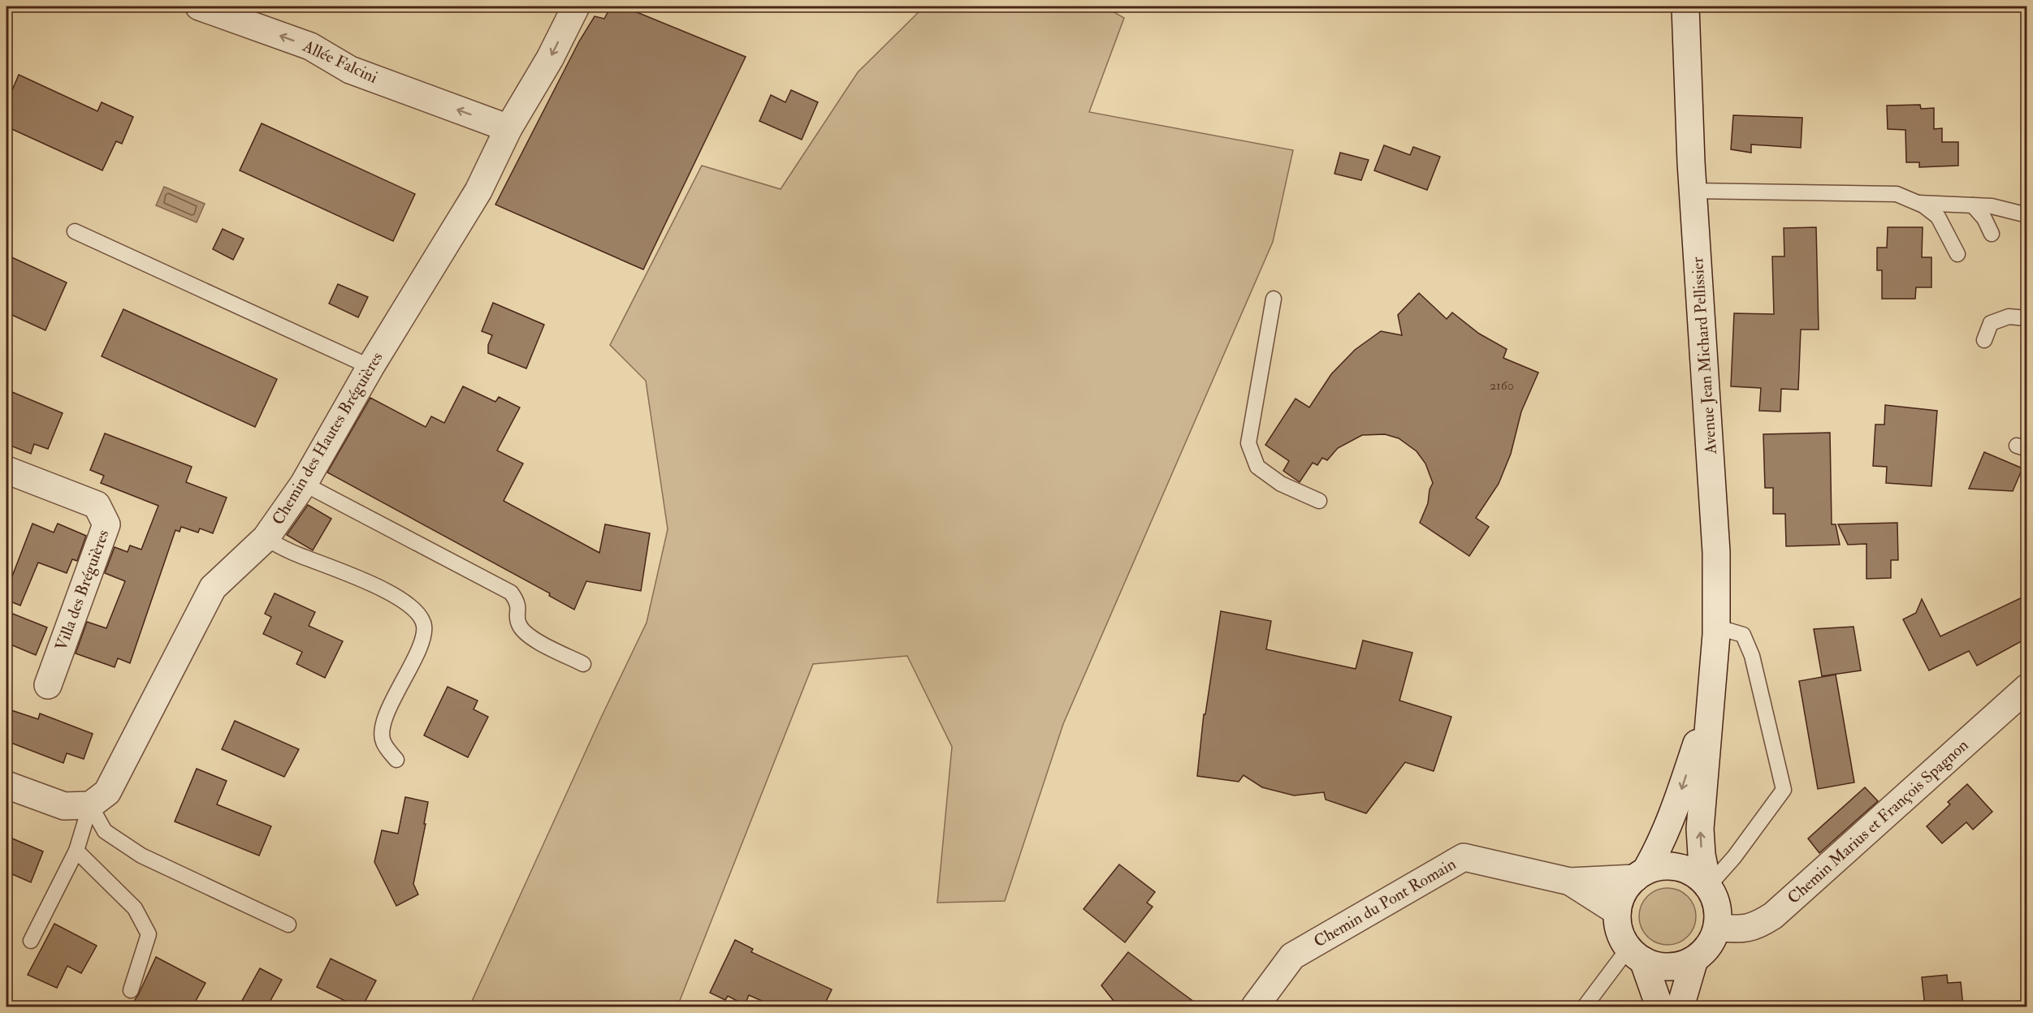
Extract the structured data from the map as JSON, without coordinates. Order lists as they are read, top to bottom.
{
  "streets": {
    "street": [
      "Allée Falcini",
      "Avenue Jean Michard Pellissier",
      "Chemin des Hautes Bréguières",
      "Villa des Bréguières",
      "Chemin Marius et François Spagnon",
      "Chemin du Pont Romain"
    ]
  },
  "crossings": [
    ["Allée Falcini", "Chemin des Hautes Bréguières"],
    ["Avenue Jean Michard Pellissier", "Chemin Marius et François Spagnon"],
    ["Avenue Jean Michard Pellissier", "Chemin du Pont Romain"],
    ["Chemin Marius et François Spagnon", "Chemin du Pont Romain"]
  ],
  "one_way": ["Allée Falcini"],
  "house_numbers": ["2160"]
}
